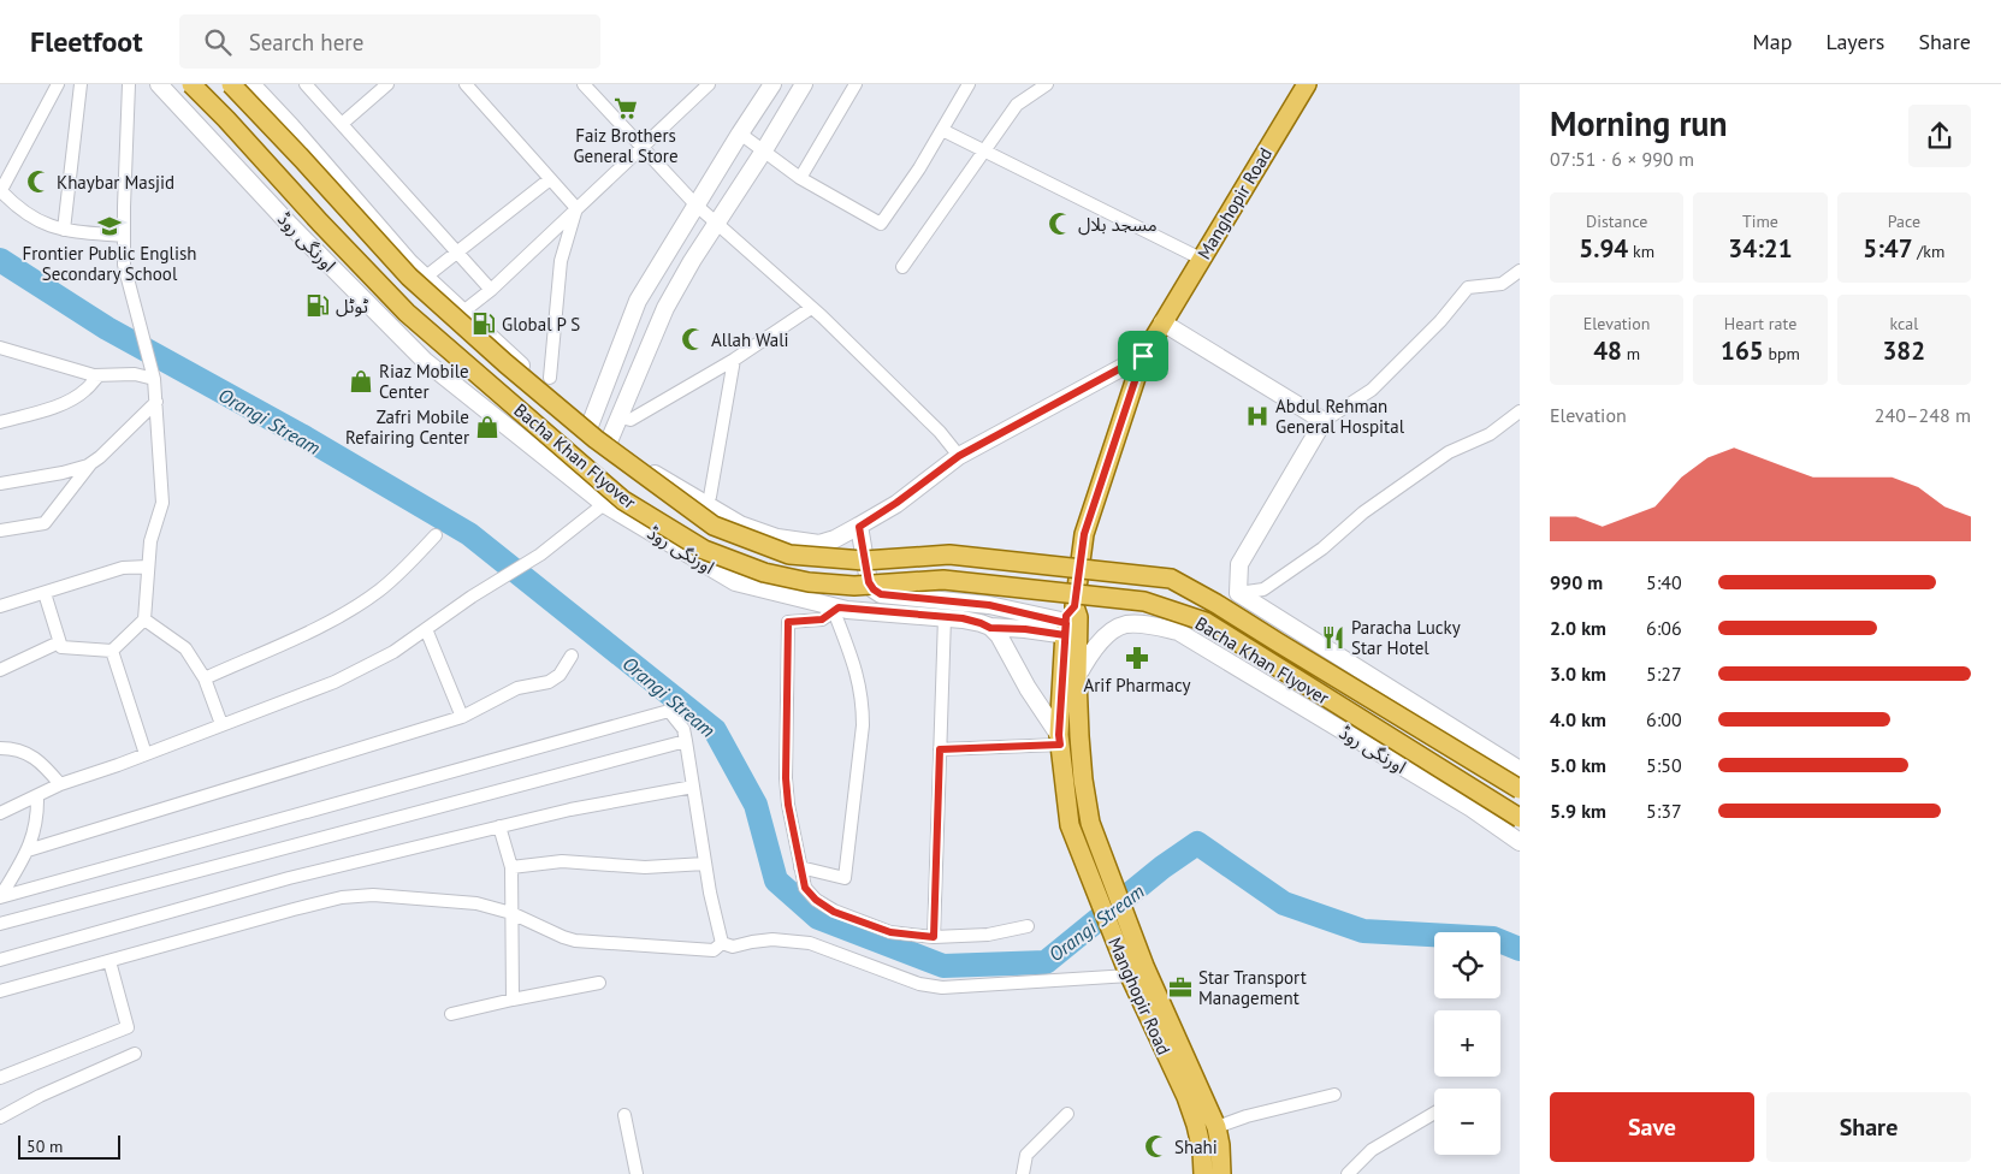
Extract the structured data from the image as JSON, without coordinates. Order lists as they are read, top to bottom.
{
  "streets": {
    "main road": ["Manghopir Road", "Bacha Khan Flyover"],
    "street": ["اورنگی روڈ"]
  },
  "crossings": [
    ["Manghopir Road", "اورنگی روڈ"]
  ],
  "water": ["Orangi Stream"],
  "places": {
    "supermarket": ["Faiz Brothers General Store"],
    "mosque": [
      "Khaybar Masjid",
      "مسجد بلال",
      "Allah Wali",
      "Shahi"
    ],
    "school or university": ["Frontier Public English Secondary School"],
    "fuel station": ["ٹوٹل", "Global P S"],
    "shop": ["Riaz Mobile Center", "Zafri Mobile Refairing Center"],
    "hospital": ["Abdul Rehman General Hospital"],
    "restaurant": ["Paracha Lucky Star Hotel"],
    "pharmacy": ["Arif Pharmacy"],
    "office": ["Star Transport Management"]
  },
  "scale_bar": "50 m",
  "page": {
    "header": "Fleetfoot",
    "search": "Search here",
    "nav": ["Map", "Layers", "Share"],
    "heading": ["Morning run", "07:51 · 6 × 990 m"],
    "stats": [
      ["Distance", "5.94 km"],
      ["Time", "34:21"],
      ["Pace", "5:47 /km"],
      ["Elevation", "48 m"],
      ["Heart rate", "165 bpm"],
      ["kcal", "382"]
    ],
    "chart": ["Elevation", "240–248 m"],
    "list": [
      {
        "name": "990 m",
        "note": "5:40"
      },
      {
        "name": "2.0 km",
        "note": "6:06"
      },
      {
        "name": "3.0 km",
        "note": "5:27"
      },
      {
        "name": "4.0 km",
        "note": "6:00"
      },
      {
        "name": "5.0 km",
        "note": "5:50"
      },
      {
        "name": "5.9 km",
        "note": "5:37"
      }
    ],
    "map_buttons": ["+", "−"],
    "buttons": ["Save", "Share"],
    "scale": "50 m"
  }
}
